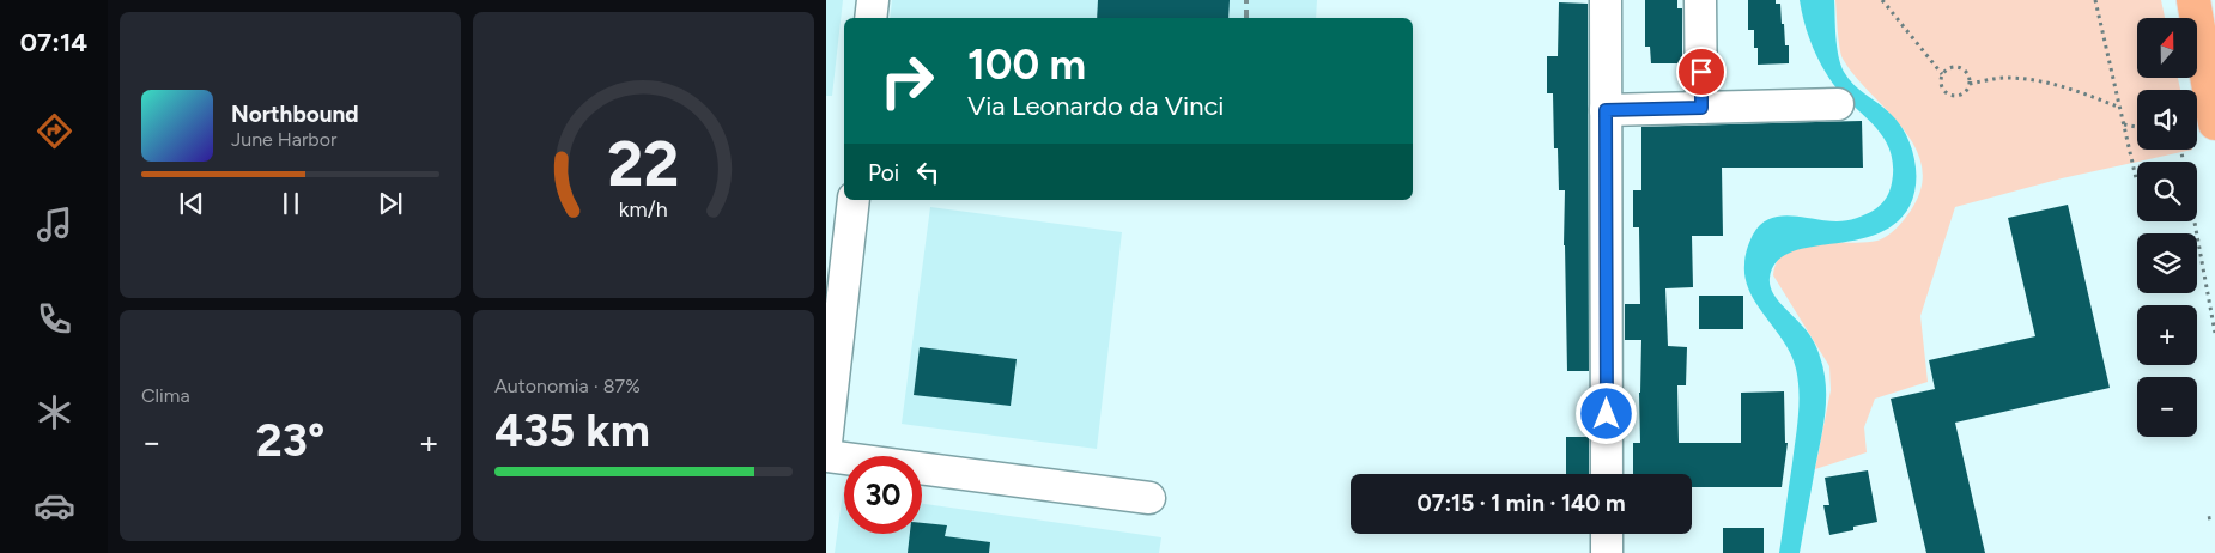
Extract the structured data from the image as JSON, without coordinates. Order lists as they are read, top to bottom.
{
  "north": "top",
  "page": {
    "tabs": "07:14",
    "map_buttons": ["+", "−"],
    "turn": ["100 m", "Via Leonardo da Vinci"],
    "song": ["Northbound", "June Harbor"],
    "then": "Poi",
    "tile": [
      "Clima",
      ["Autonomia · 87%", "435 km"]
    ],
    "heat": ["−", "23°", "+"],
    "limit": "30",
    "trip": "07:15 · 1 min · 140 m",
    "gauge": ["22", "km/h"]
  }
}
